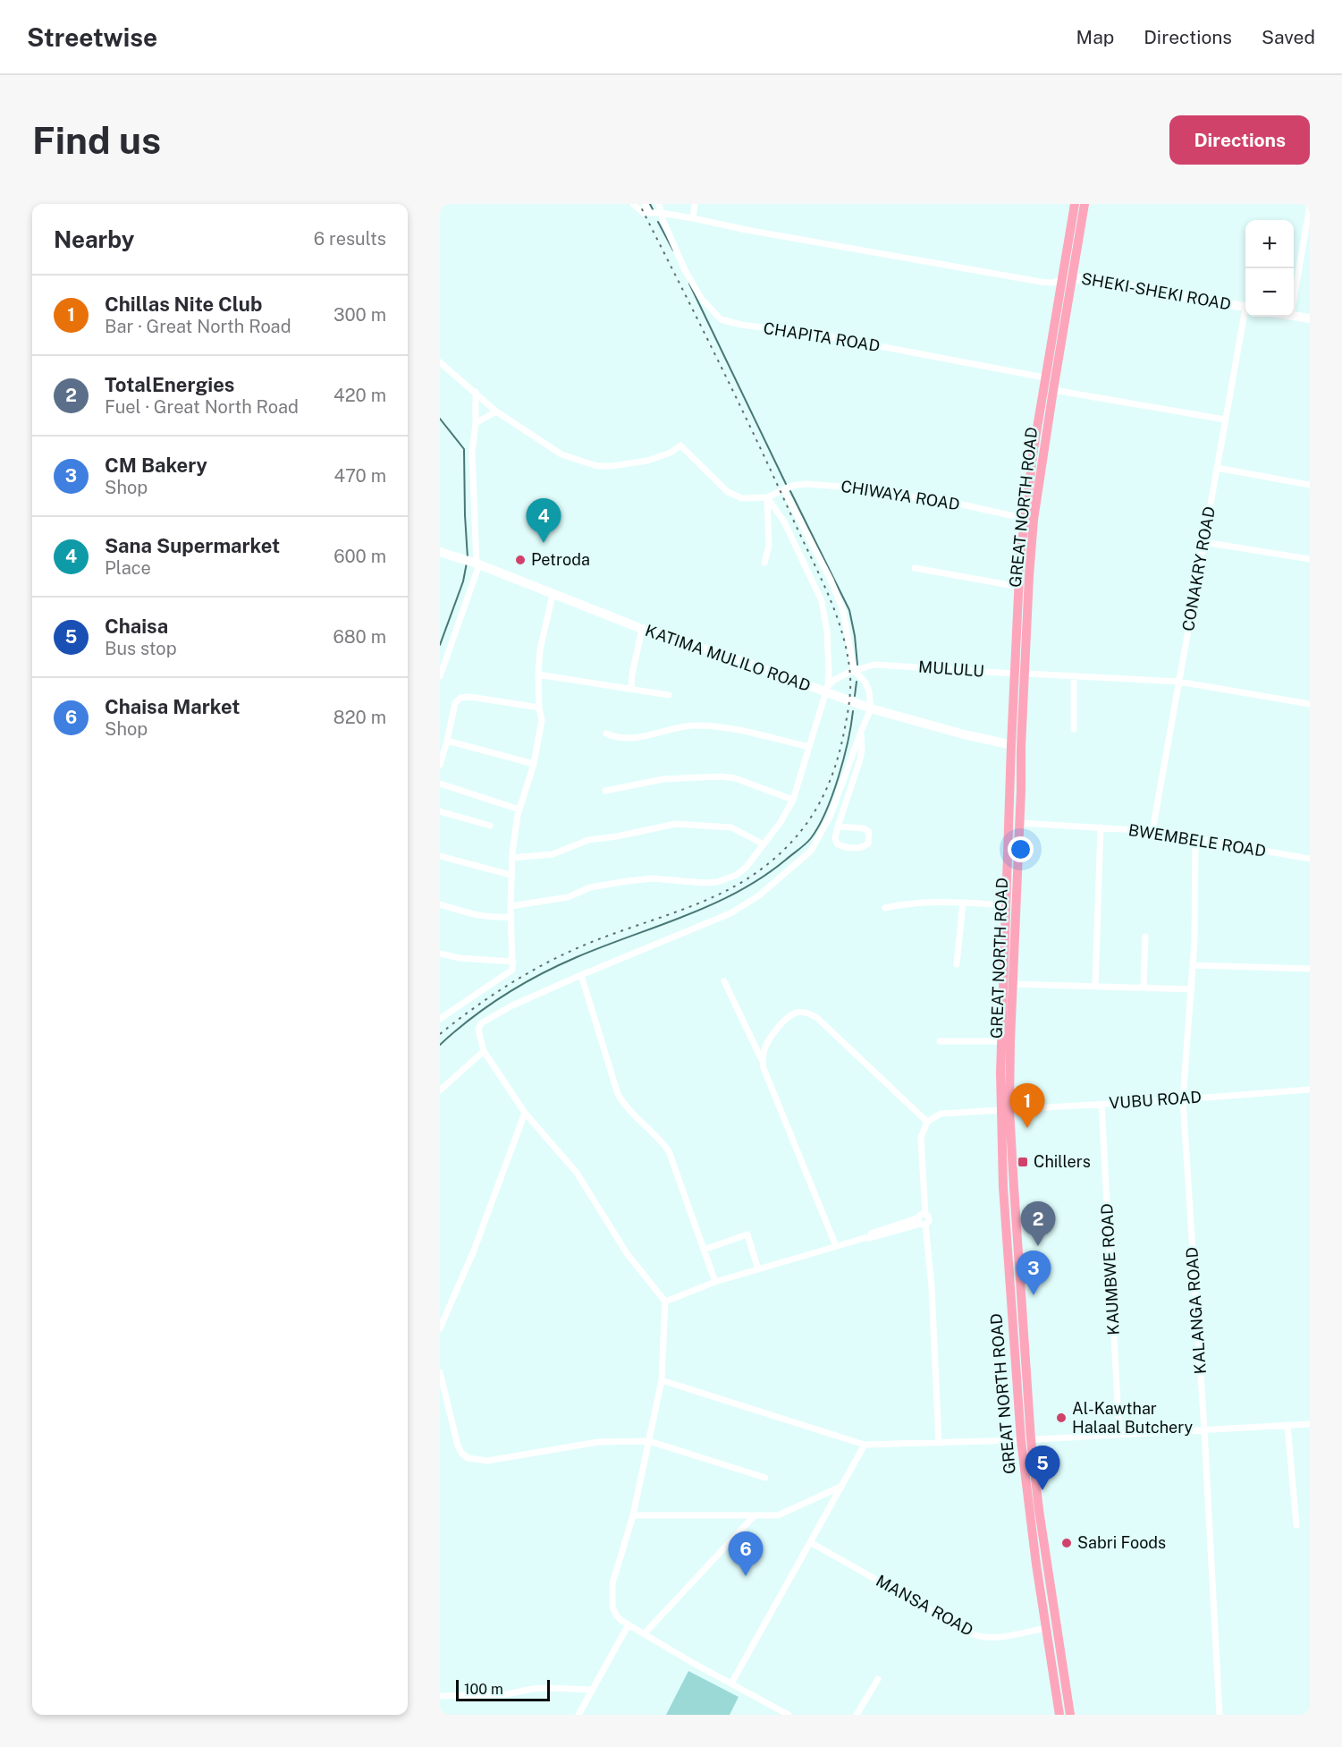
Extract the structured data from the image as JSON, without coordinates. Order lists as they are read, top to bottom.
{
  "streets": {
    "main road": ["SHEKI-SHEKI ROAD", "GREAT NORTH ROAD", "KATIMA MULILO ROAD"],
    "street": [
      "CHAPITA ROAD",
      "CHIWAYA ROAD",
      "CONAKRY ROAD",
      "MULULU",
      "BWEMBELE ROAD",
      "VUBU ROAD",
      "KAUMBWE ROAD",
      "KALANGA ROAD",
      "MANSA ROAD"
    ]
  },
  "crossings": [
    ["SHEKI-SHEKI ROAD", "GREAT NORTH ROAD"],
    ["CHAPITA ROAD", "GREAT NORTH ROAD"],
    ["CHIWAYA ROAD", "GREAT NORTH ROAD"],
    ["GREAT NORTH ROAD", "KATIMA MULILO ROAD"],
    ["GREAT NORTH ROAD", "MULULU"],
    ["GREAT NORTH ROAD", "BWEMBELE ROAD"],
    ["GREAT NORTH ROAD", "VUBU ROAD"],
    ["GREAT NORTH ROAD", "MANSA ROAD"],
    ["CONAKRY ROAD", "BWEMBELE ROAD"],
    ["KATIMA MULILO ROAD", "MULULU"],
    ["BWEMBELE ROAD", "KALANGA ROAD"],
    ["VUBU ROAD", "KAUMBWE ROAD"],
    ["VUBU ROAD", "KALANGA ROAD"]
  ],
  "places": {
    "other": ["Petroda", "Al-Kawthar Halaal Butchery", "Sabri Foods"],
    "transit": ["Chillers"]
  },
  "scale_bar": "100 m",
  "page": {
    "header": "Streetwise",
    "nav": ["Map", "Directions", "Saved"],
    "buttons": "Directions",
    "title": "Find us",
    "heading": ["Nearby", "6 results"],
    "map_buttons": ["+", "−"],
    "list": [
      {
        "mark": "1",
        "name": "Chillas Nite Club",
        "note": "Bar · Great North Road",
        "value": "300 m"
      },
      {
        "mark": "2",
        "name": "TotalEnergies",
        "note": "Fuel · Great North Road",
        "value": "420 m"
      },
      {
        "mark": "3",
        "name": "CM Bakery",
        "note": "Shop",
        "value": "470 m"
      },
      {
        "mark": "4",
        "name": "Sana Supermarket",
        "note": "Place",
        "value": "600 m"
      },
      {
        "mark": "5",
        "name": "Chaisa",
        "note": "Bus stop",
        "value": "680 m"
      },
      {
        "mark": "6",
        "name": "Chaisa Market",
        "note": "Shop",
        "value": "820 m"
      }
    ],
    "pins": [
      "4",
      "1",
      "2",
      "3",
      "5",
      "6"
    ],
    "scale": "100 m"
  }
}
